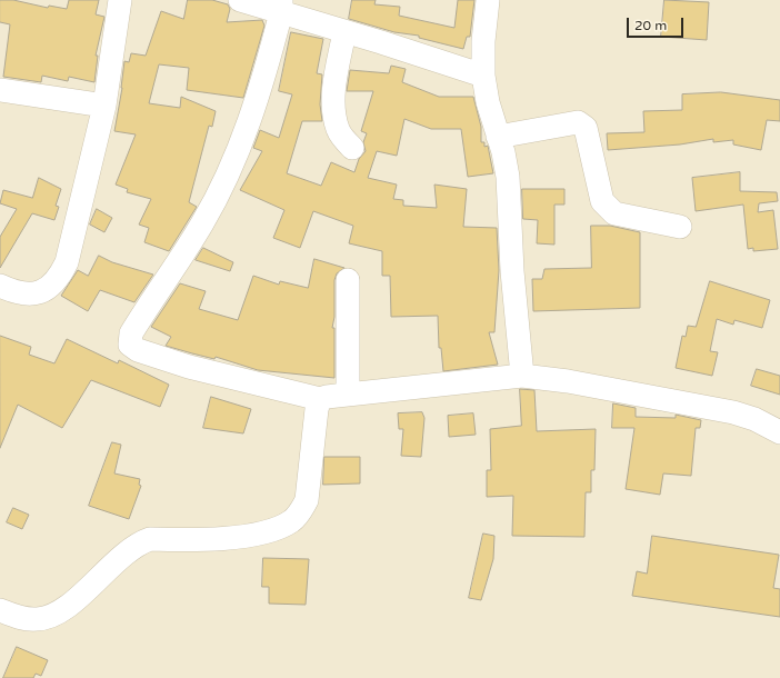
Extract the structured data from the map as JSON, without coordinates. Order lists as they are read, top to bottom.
{
  "scale_bar": "20 m"
}
